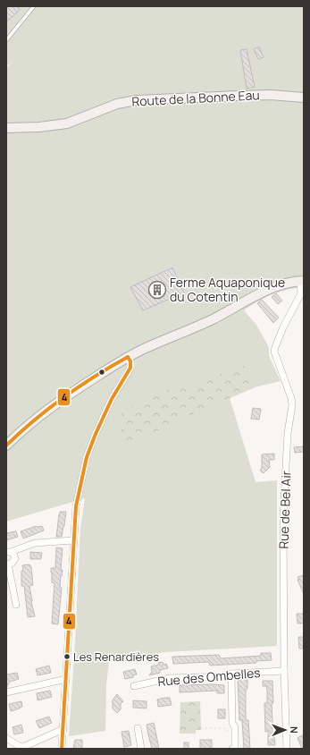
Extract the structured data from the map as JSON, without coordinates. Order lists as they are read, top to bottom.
{
  "streets": {
    "street": ["Route de la Bonne Eau", "Rue de Bel Air", "Rue des Ombelles"]
  },
  "crossings": [
    ["Rue de Bel Air", "Rue des Ombelles"]
  ],
  "places": {
    "building": ["Ferme Aquaponique du Cotentin"],
    "other": ["Les Renardières"]
  },
  "lines": ["transit line 4"],
  "north": "right"
}
